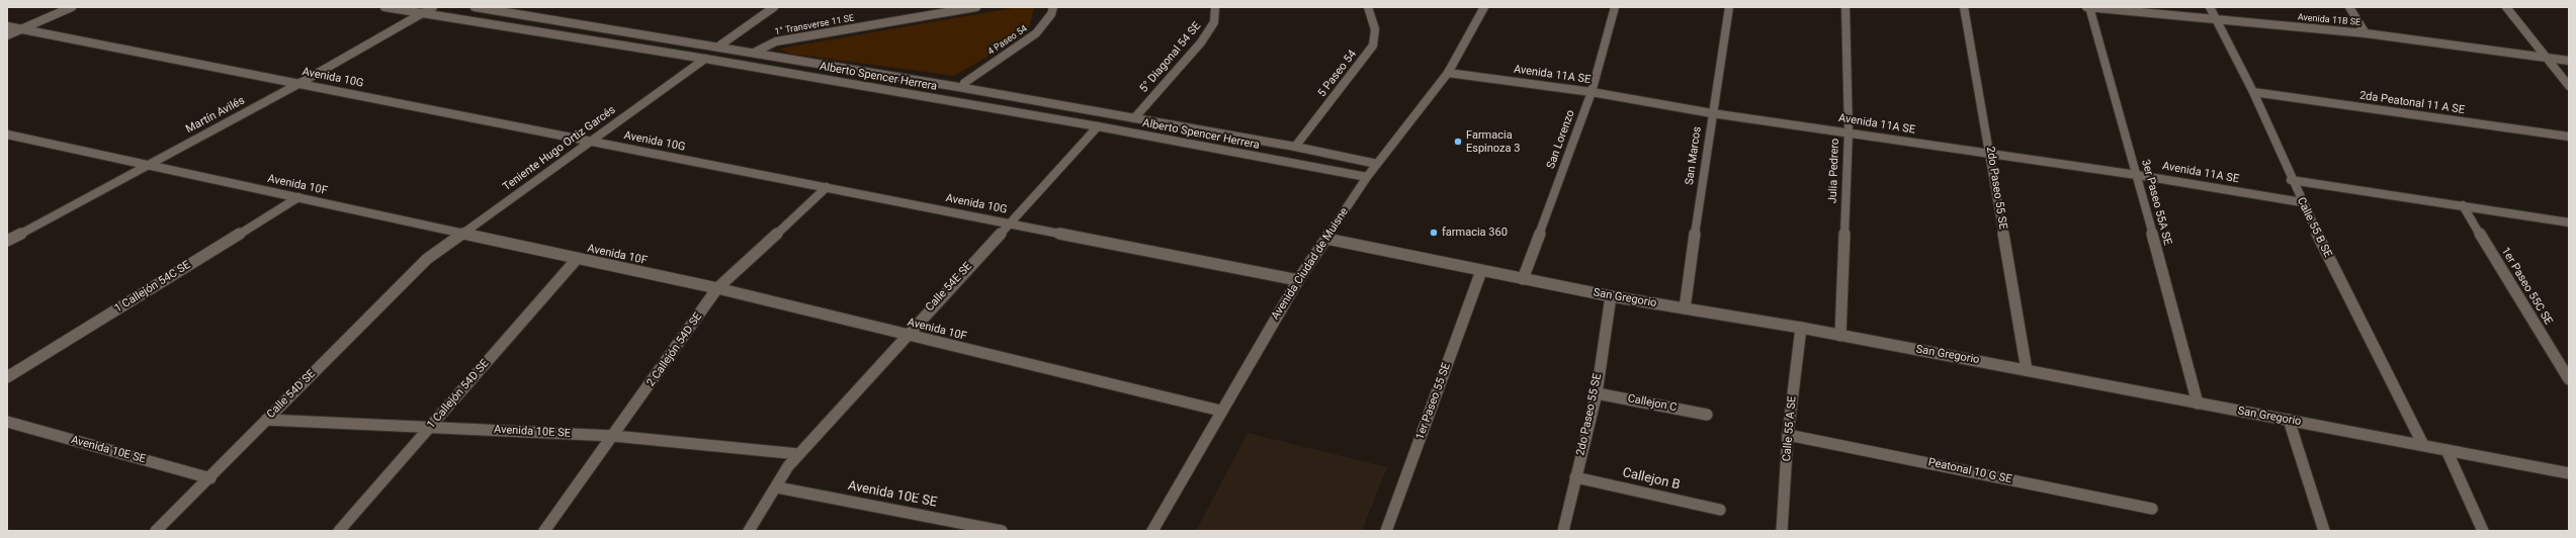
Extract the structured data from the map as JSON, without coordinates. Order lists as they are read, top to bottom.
{
  "streets": {
    "street": [
      "Avenida 11B SE",
      "1° Transverse 11 SE",
      "4 Paseo 54",
      "5° Diagonal 54 SE",
      "5 Paseo 54",
      "Avenida 11A SE",
      "Alberto Spencer Herrera",
      "Avenida 10G",
      "2da Peatonal 11 A SE",
      "Martín Avilés",
      "San Lorenzo",
      "Teniente Hugo Ortiz Garcés",
      "San Marcos",
      "Julia Pedrero",
      "Avenida 10F",
      "2do Paseo 55 SE",
      "3er Paseo 55A SE",
      "Calle 55 B SE",
      "Avenida Ciudad de Muisne",
      "1er Paseo 55C SE",
      "1 Callejón 54C SE",
      "Calle 54E SE",
      "San Gregorio",
      "2 Callejón 54D SE",
      "Calle 54D SE",
      "1 Callejón 54D SE",
      "1er Paseo 55 SE",
      "Callejon C",
      "Calle 55 A SE",
      "Avenida 10E SE",
      "Peatonal 10 G SE",
      "Callejon B"
    ]
  },
  "crossings": [
    ["Avenida 11B SE", "3er Paseo 55A SE"],
    ["Avenida 11B SE", "Calle 55 B SE"],
    ["1° Transverse 11 SE", "Alberto Spencer Herrera"],
    ["5° Diagonal 54 SE", "Alberto Spencer Herrera"],
    ["5 Paseo 54", "Alberto Spencer Herrera"],
    ["Avenida 11A SE", "San Lorenzo"],
    ["Avenida 11A SE", "San Marcos"],
    ["Avenida 11A SE", "Julia Pedrero"],
    ["Avenida 11A SE", "2do Paseo 55 SE"],
    ["Avenida 11A SE", "3er Paseo 55A SE"],
    ["Avenida 11A SE", "Calle 55 B SE"],
    ["Avenida 11A SE", "Avenida Ciudad de Muisne"],
    ["Alberto Spencer Herrera", "Martín Avilés"],
    ["Alberto Spencer Herrera", "Teniente Hugo Ortiz Garcés"],
    ["Alberto Spencer Herrera", "Avenida Ciudad de Muisne"],
    ["Alberto Spencer Herrera", "Calle 54E SE"],
    ["Avenida 10G", "Martín Avilés"],
    ["Avenida 10G", "Teniente Hugo Ortiz Garcés"],
    ["Avenida 10G", "Avenida Ciudad de Muisne"],
    ["Avenida 10G", "Calle 54E SE"],
    ["Avenida 10G", "2 Callejón 54D SE"],
    ["2da Peatonal 11 A SE", "Calle 55 B SE"],
    ["Martín Avilés", "Avenida 10F"],
    ["San Lorenzo", "San Gregorio"],
    ["Teniente Hugo Ortiz Garcés", "Avenida 10F"],
    ["Teniente Hugo Ortiz Garcés", "Calle 54D SE"],
    ["San Marcos", "San Gregorio"],
    ["Julia Pedrero", "San Gregorio"],
    ["Avenida 10F", "Avenida Ciudad de Muisne"],
    ["Avenida 10F", "1 Callejón 54C SE"],
    ["Avenida 10F", "Calle 54E SE"],
    ["Avenida 10F", "2 Callejón 54D SE"],
    ["Avenida 10F", "1 Callejón 54D SE"],
    ["2do Paseo 55 SE", "San Gregorio"],
    ["2do Paseo 55 SE", "Callejon C"],
    ["2do Paseo 55 SE", "Callejon B"],
    ["3er Paseo 55A SE", "San Gregorio"],
    ["Calle 55 B SE", "San Gregorio"],
    ["Avenida Ciudad de Muisne", "San Gregorio"],
    ["Calle 54E SE", "Avenida 10E SE"],
    ["San Gregorio", "1er Paseo 55 SE"],
    ["San Gregorio", "Calle 55 A SE"],
    ["2 Callejón 54D SE", "Avenida 10E SE"],
    ["Calle 54D SE", "Avenida 10E SE"],
    ["1 Callejón 54D SE", "Avenida 10E SE"],
    ["Calle 55 A SE", "Peatonal 10 G SE"]
  ],
  "places": ["Farmacia Espinoza 3", "farmacia 360"]
}
